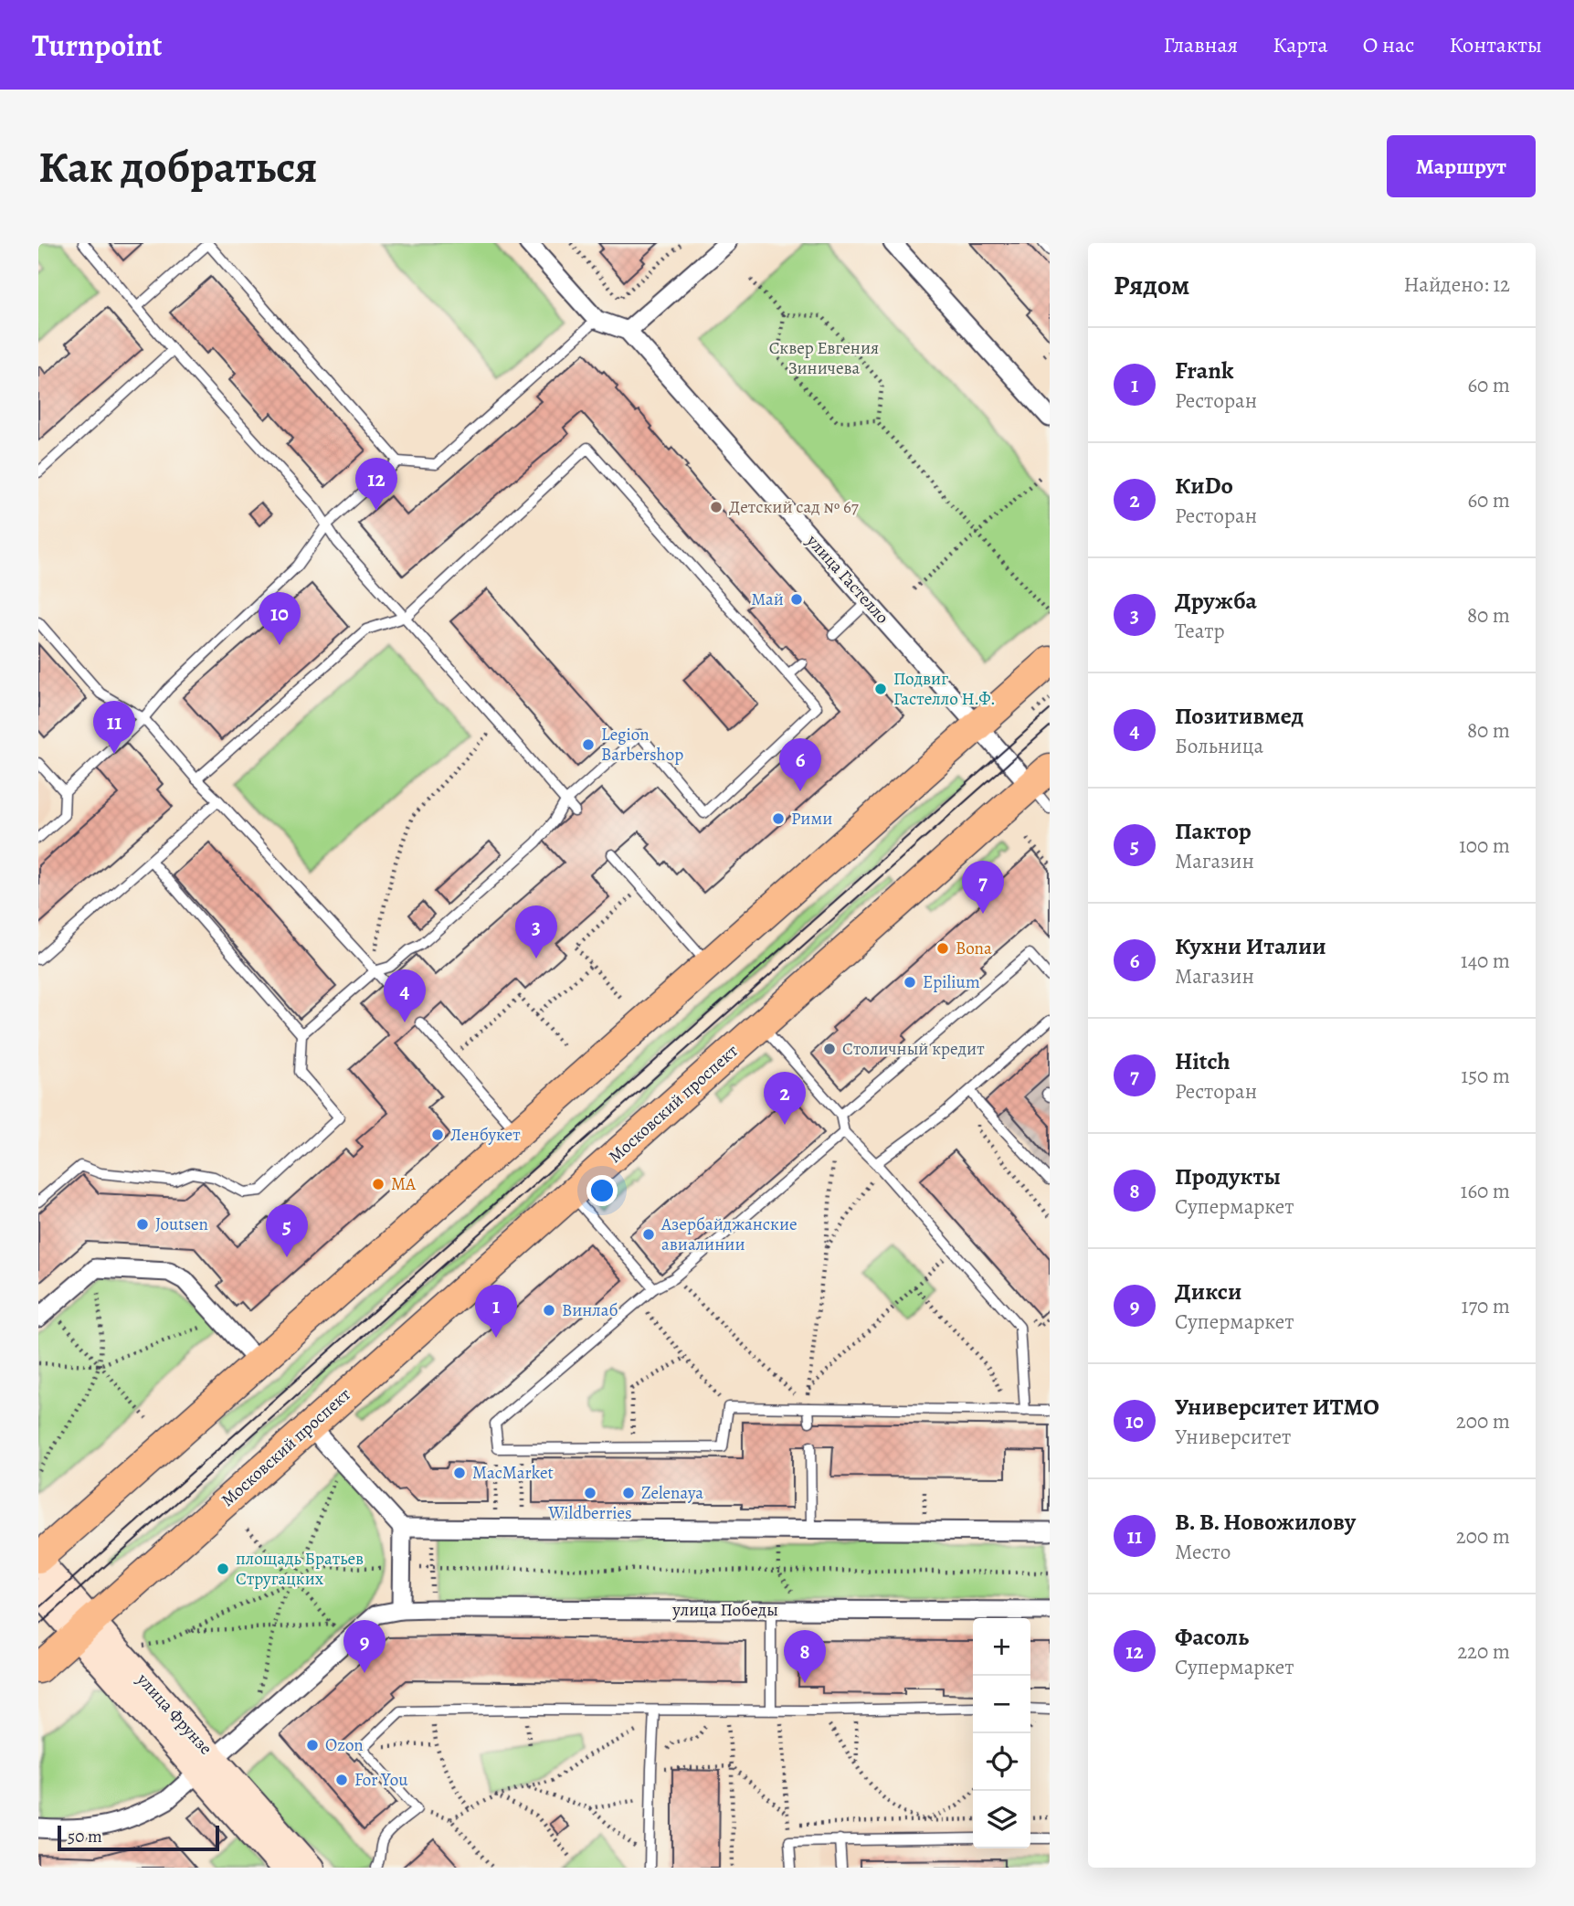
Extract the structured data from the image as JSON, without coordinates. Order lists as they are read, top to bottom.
{
  "streets": {
    "main road": ["Московский проспект"],
    "street": ["улица Гастелло", "улица Победы", "улица Фрунзе"]
  },
  "crossings": [
    ["улица Гастелло", "Московский проспект"],
    ["Московский проспект", "улица Фрунзе"]
  ],
  "parks": ["Сквер Евгения Зиничева"],
  "places": [
    "Детский сад № 67",
    "Май",
    "Подвиг Гастелло Н.Ф.",
    "Legion Barbershop",
    "Рими",
    "Bona",
    "Epilium",
    "Столичный кредит",
    "Ленбукет",
    "MA",
    "Joutsen",
    "Азербайджанские авиалинии",
    "Винлаб",
    "MacMarket",
    "Wildberries",
    "Zelenaya",
    "площадь Братьев Стругацких",
    "Ozon",
    "For You"
  ],
  "scale_bar": "50 m",
  "page": {
    "header": "Turnpoint",
    "nav": [
      "Главная",
      "Карта",
      "О нас",
      "Контакты"
    ],
    "buttons": "Маршрут",
    "title": "Как добраться",
    "heading": ["Рядом", "Найдено: 12"],
    "list": [
      {
        "mark": "1",
        "name": "Frank",
        "note": "Ресторан",
        "value": "60 m"
      },
      {
        "mark": "2",
        "name": "КиDo",
        "note": "Ресторан",
        "value": "60 m"
      },
      {
        "mark": "3",
        "name": "Дружба",
        "note": "Театр",
        "value": "80 m"
      },
      {
        "mark": "4",
        "name": "Позитивмед",
        "note": "Больница",
        "value": "80 m"
      },
      {
        "mark": "5",
        "name": "Пактор",
        "note": "Магазин",
        "value": "100 m"
      },
      {
        "mark": "6",
        "name": "Кухни Италии",
        "note": "Магазин",
        "value": "140 m"
      },
      {
        "mark": "7",
        "name": "Hitch",
        "note": "Ресторан",
        "value": "150 m"
      },
      {
        "mark": "8",
        "name": "Продукты",
        "note": "Супермаркет",
        "value": "160 m"
      },
      {
        "mark": "9",
        "name": "Дикси",
        "note": "Супермаркет",
        "value": "170 m"
      },
      {
        "mark": "10",
        "name": "Университет ИТМО",
        "note": "Университет",
        "value": "200 m"
      },
      {
        "mark": "11",
        "name": "В. В. Новожилову",
        "note": "Место",
        "value": "200 m"
      },
      {
        "mark": "12",
        "name": "Фасоль",
        "note": "Супермаркет",
        "value": "220 m"
      }
    ],
    "pins": [
      "12",
      "10",
      "11",
      "6",
      "7",
      "3",
      "4",
      "2",
      "5",
      "1",
      "9",
      "8"
    ],
    "map_buttons": ["+", "−"],
    "scale": "50 m"
  }
}
